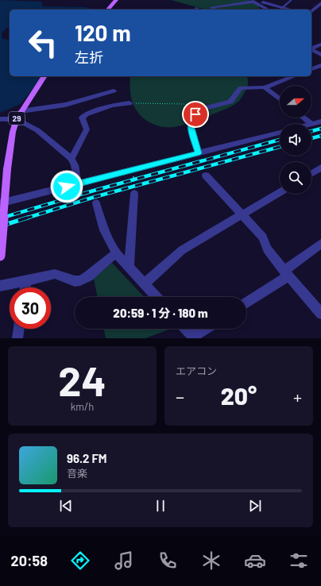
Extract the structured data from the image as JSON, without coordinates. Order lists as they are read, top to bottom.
{
  "streets": {
    "main road": ["29"]
  },
  "north": "right",
  "page": {
    "turn": ["120 m", "左折"],
    "limit": "30",
    "trip": "20:59 · 1 分 · 180 m",
    "tile": [
      ["24", "km/h"],
      "エアコン"
    ],
    "heat": ["−", "20°", "+"],
    "song": ["96.2 FM", "音楽"],
    "tabs": "20:58"
  }
}
